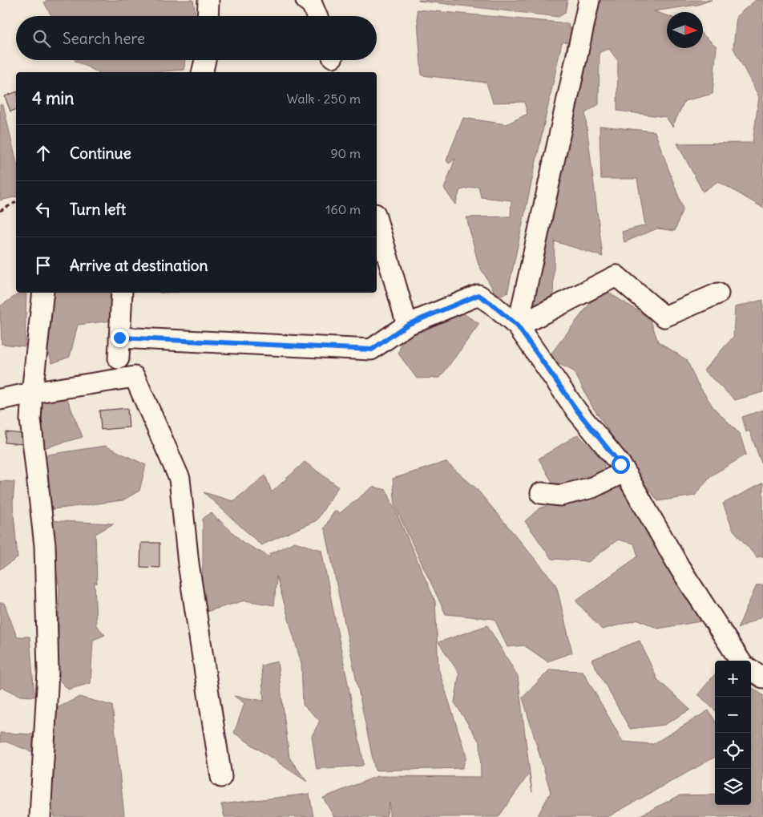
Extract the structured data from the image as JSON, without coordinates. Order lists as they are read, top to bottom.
{
  "north": "right",
  "page": {
    "search": "Search here",
    "heading": ["4 min", "Walk · 250 m"],
    "list": [
      ["Continue", "90 m"],
      ["Turn left", "160 m"],
      "Arrive at destination"
    ],
    "map_buttons": ["+", "−"]
  }
}
